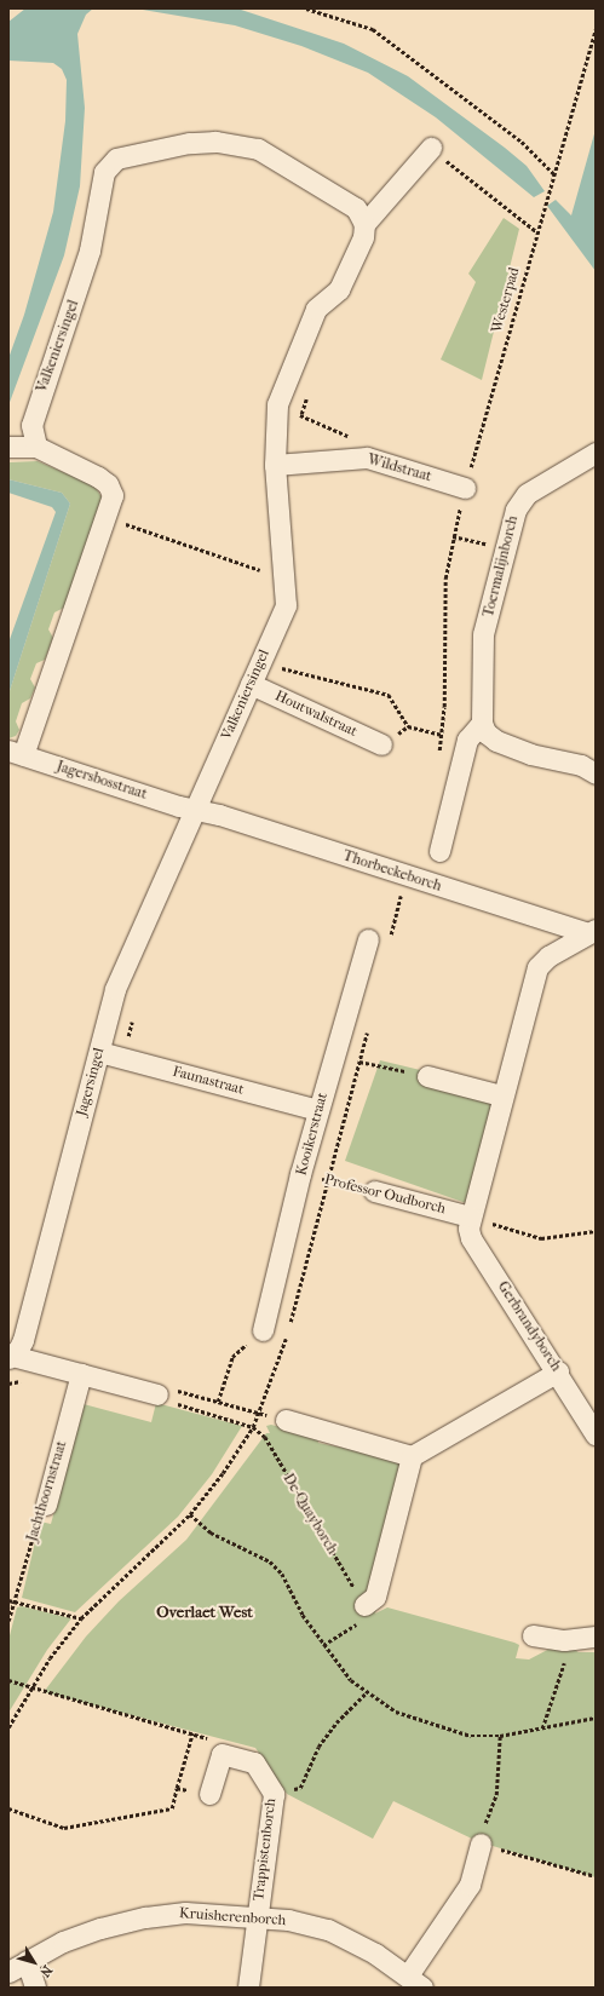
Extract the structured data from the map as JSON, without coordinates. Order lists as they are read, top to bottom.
{
  "streets": {
    "street": [
      "Valkeniersingel",
      "Wildstraat",
      "Toermalijnborch",
      "Houtwalstraat",
      "Jagersbosstraat",
      "Thorbeckeborch",
      "Faunastraat",
      "Jagersingel",
      "Kooikerstraat",
      "Professor Oudborch",
      "Gerbrandyborch",
      "Jachthoornstraat",
      "Trappistenborch",
      "Kruisherenborch"
    ],
    "path": ["Westerpad", "De-Quayborch"]
  },
  "crossings": [
    ["Westerpad", "Wildstraat"],
    ["Valkeniersingel", "Wildstraat"],
    ["Valkeniersingel", "Houtwalstraat"],
    ["Valkeniersingel", "Jagersbosstraat"],
    ["Valkeniersingel", "Thorbeckeborch"],
    ["Valkeniersingel", "Jagersingel"],
    ["Jagersbosstraat", "Thorbeckeborch"],
    ["Jagersbosstraat", "Jagersingel"],
    ["Thorbeckeborch", "Jagersingel"],
    ["Thorbeckeborch", "Professor Oudborch"],
    ["Thorbeckeborch", "Gerbrandyborch"],
    ["Faunastraat", "Jagersingel"],
    ["Faunastraat", "Kooikerstraat"],
    ["Kooikerstraat", "Professor Oudborch"],
    ["Professor Oudborch", "Gerbrandyborch"],
    ["Trappistenborch", "Kruisherenborch"]
  ],
  "districts": ["Overlaet West"],
  "north": "bottom right"
}
